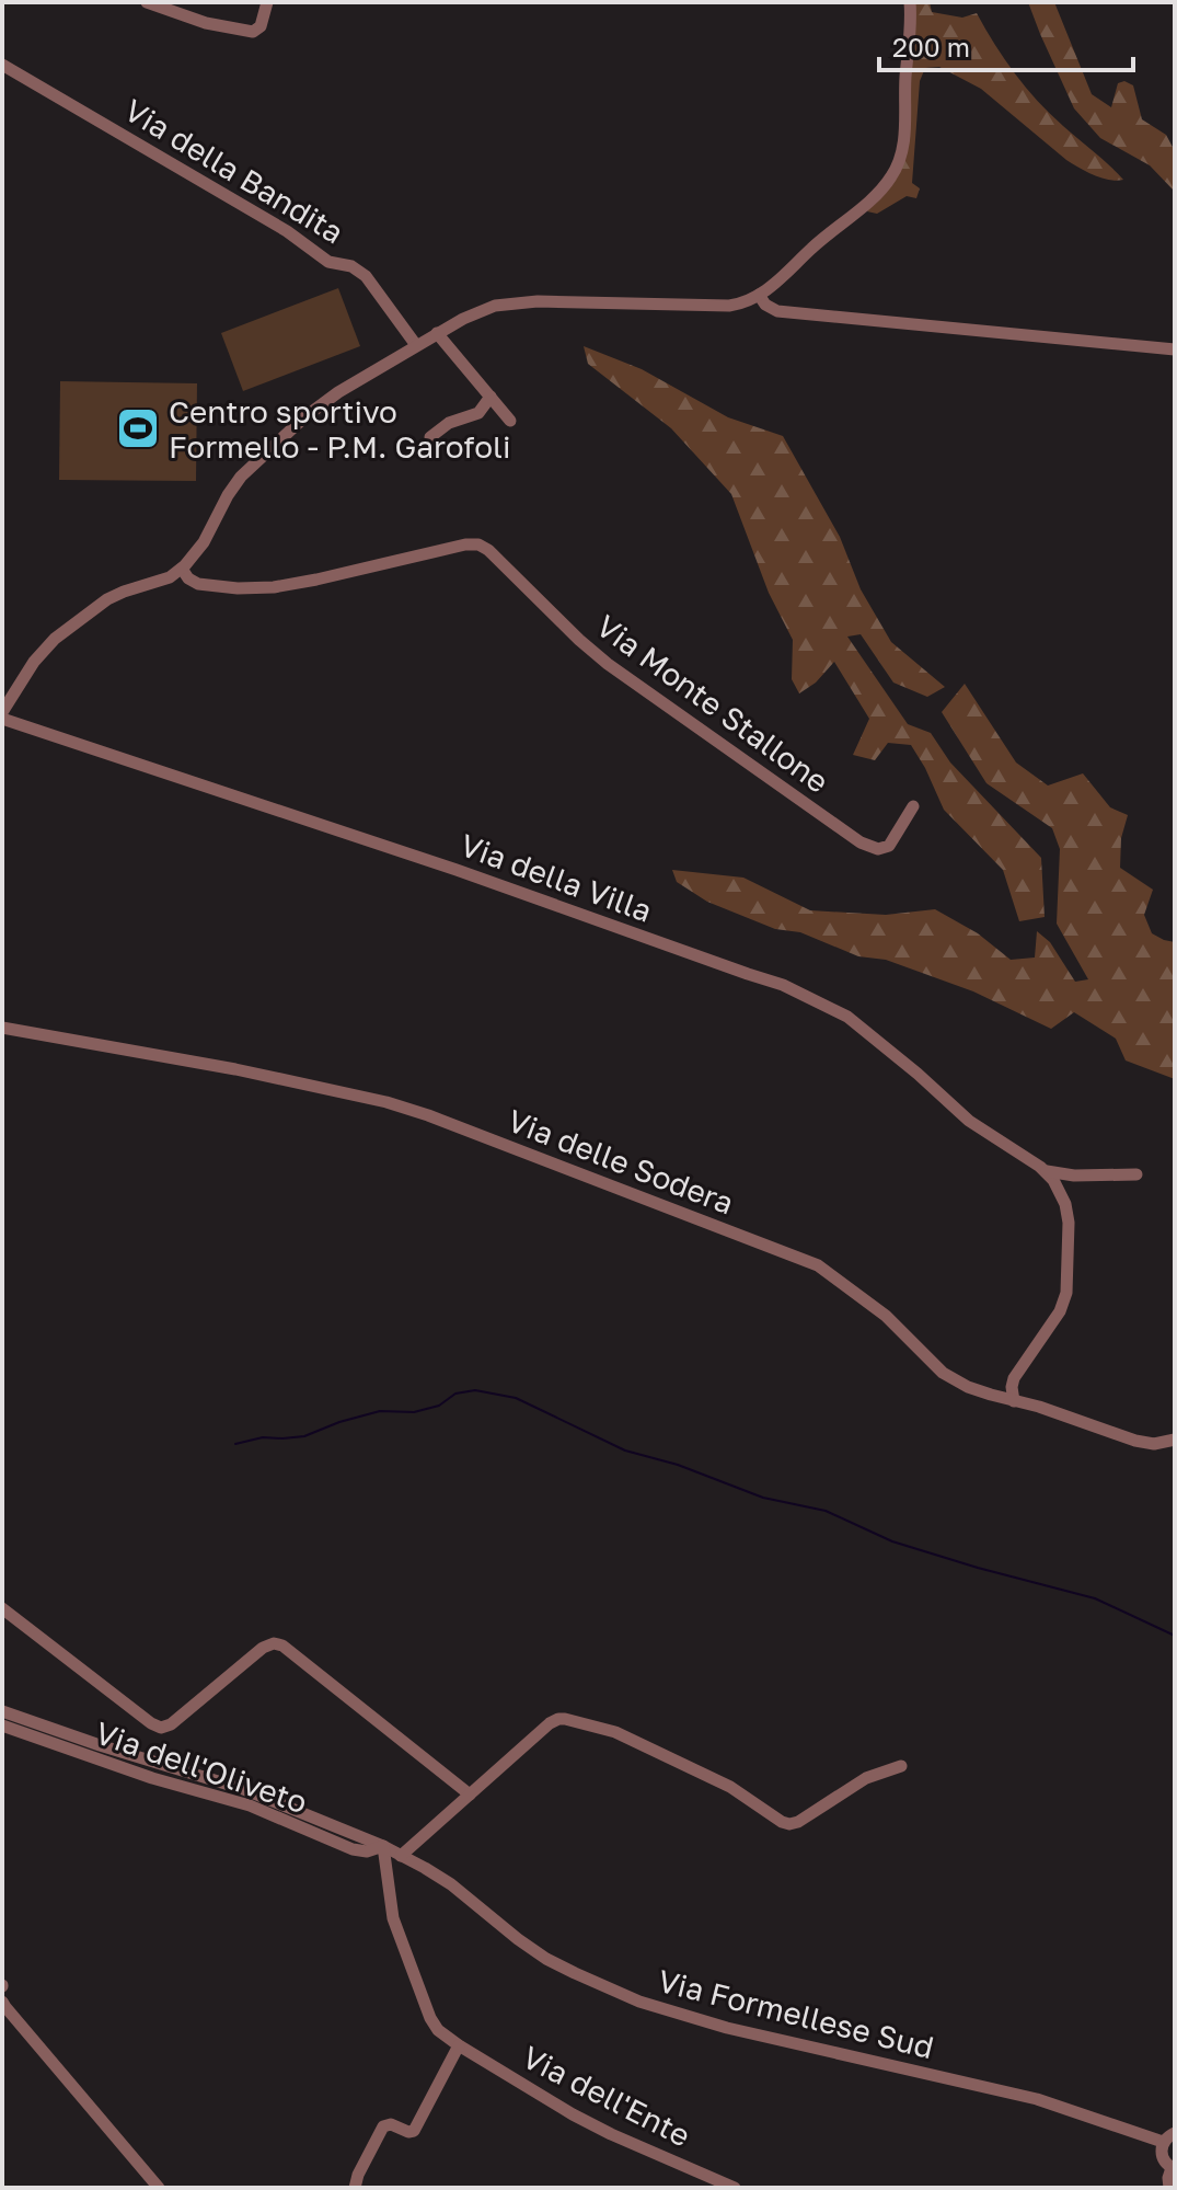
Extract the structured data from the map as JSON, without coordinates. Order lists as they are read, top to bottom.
{
  "streets": {
    "street": [
      "Via della Bandita",
      "Via Monte Stallone",
      "Via della Villa",
      "Via delle Sodera",
      "Via dell'Oliveto",
      "Via Formellese Sud",
      "Via dell'Ente"
    ]
  },
  "crossings": [
    ["Via dell'Oliveto", "Via Formellese Sud"],
    ["Via dell'Oliveto", "Via dell'Ente"],
    ["Via Formellese Sud", "Via dell'Ente"]
  ],
  "places": {
    "sports": ["Centro sportivo Formello - P.M. Garofoli"]
  },
  "scale_bar": "200 m"
}
